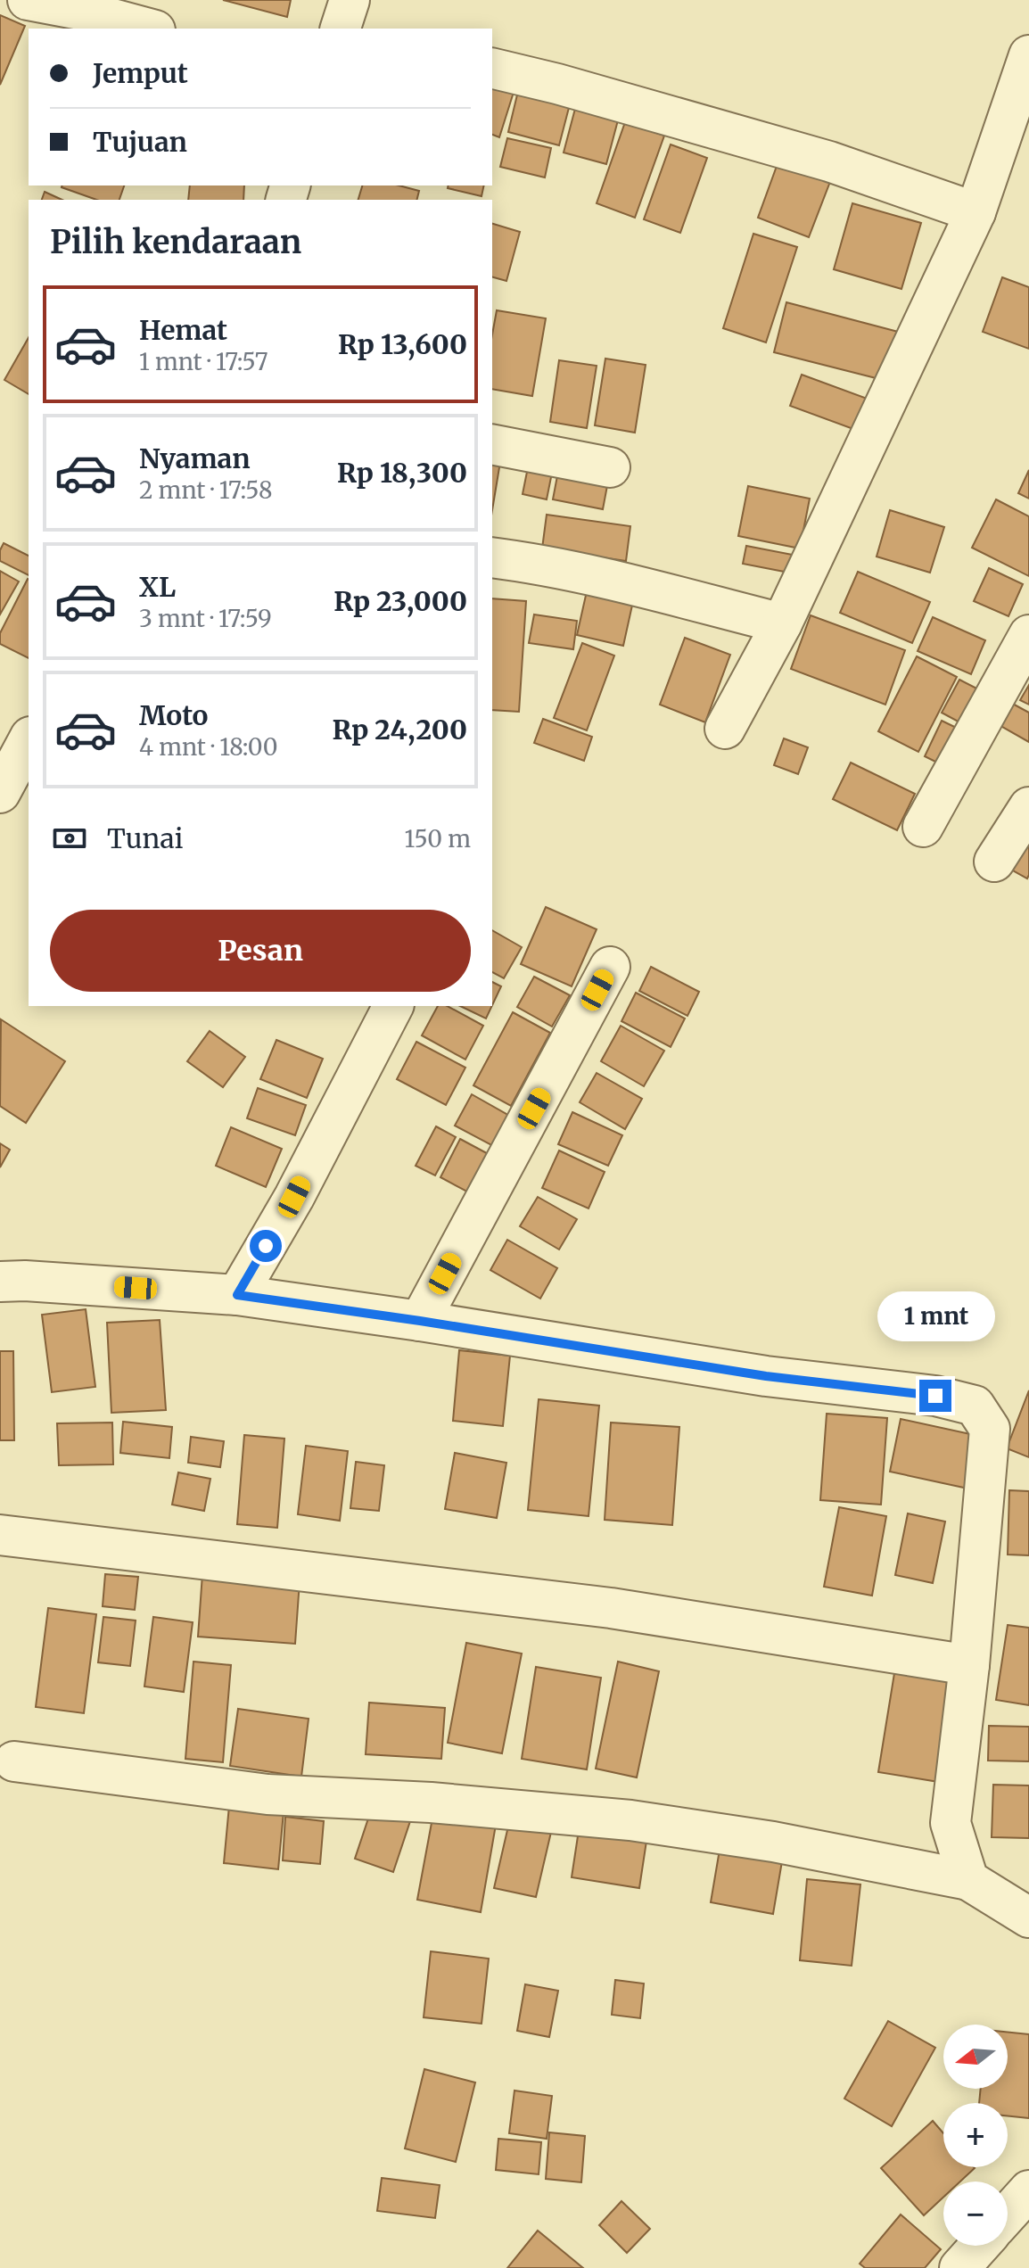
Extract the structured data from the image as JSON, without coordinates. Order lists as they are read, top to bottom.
{
  "north": "left",
  "page": {
    "banner": ["Jemput", "Tujuan"],
    "heading": "Pilih kendaraan",
    "list": [
      {
        "name": "Hemat",
        "note": "1 mnt · 17:57",
        "value": "Rp 13,600"
      },
      {
        "name": "Nyaman",
        "note": "2 mnt · 17:58",
        "value": "Rp 18,300"
      },
      {
        "name": "XL",
        "note": "3 mnt · 17:59",
        "value": "Rp 23,000"
      },
      {
        "name": "Moto",
        "note": "4 mnt · 18:00",
        "value": "Rp 24,200"
      }
    ],
    "pay": ["Tunai", "150 m"],
    "buttons": "Pesan",
    "bubble": "1 mnt",
    "map_buttons": ["+", "−"]
  }
}
